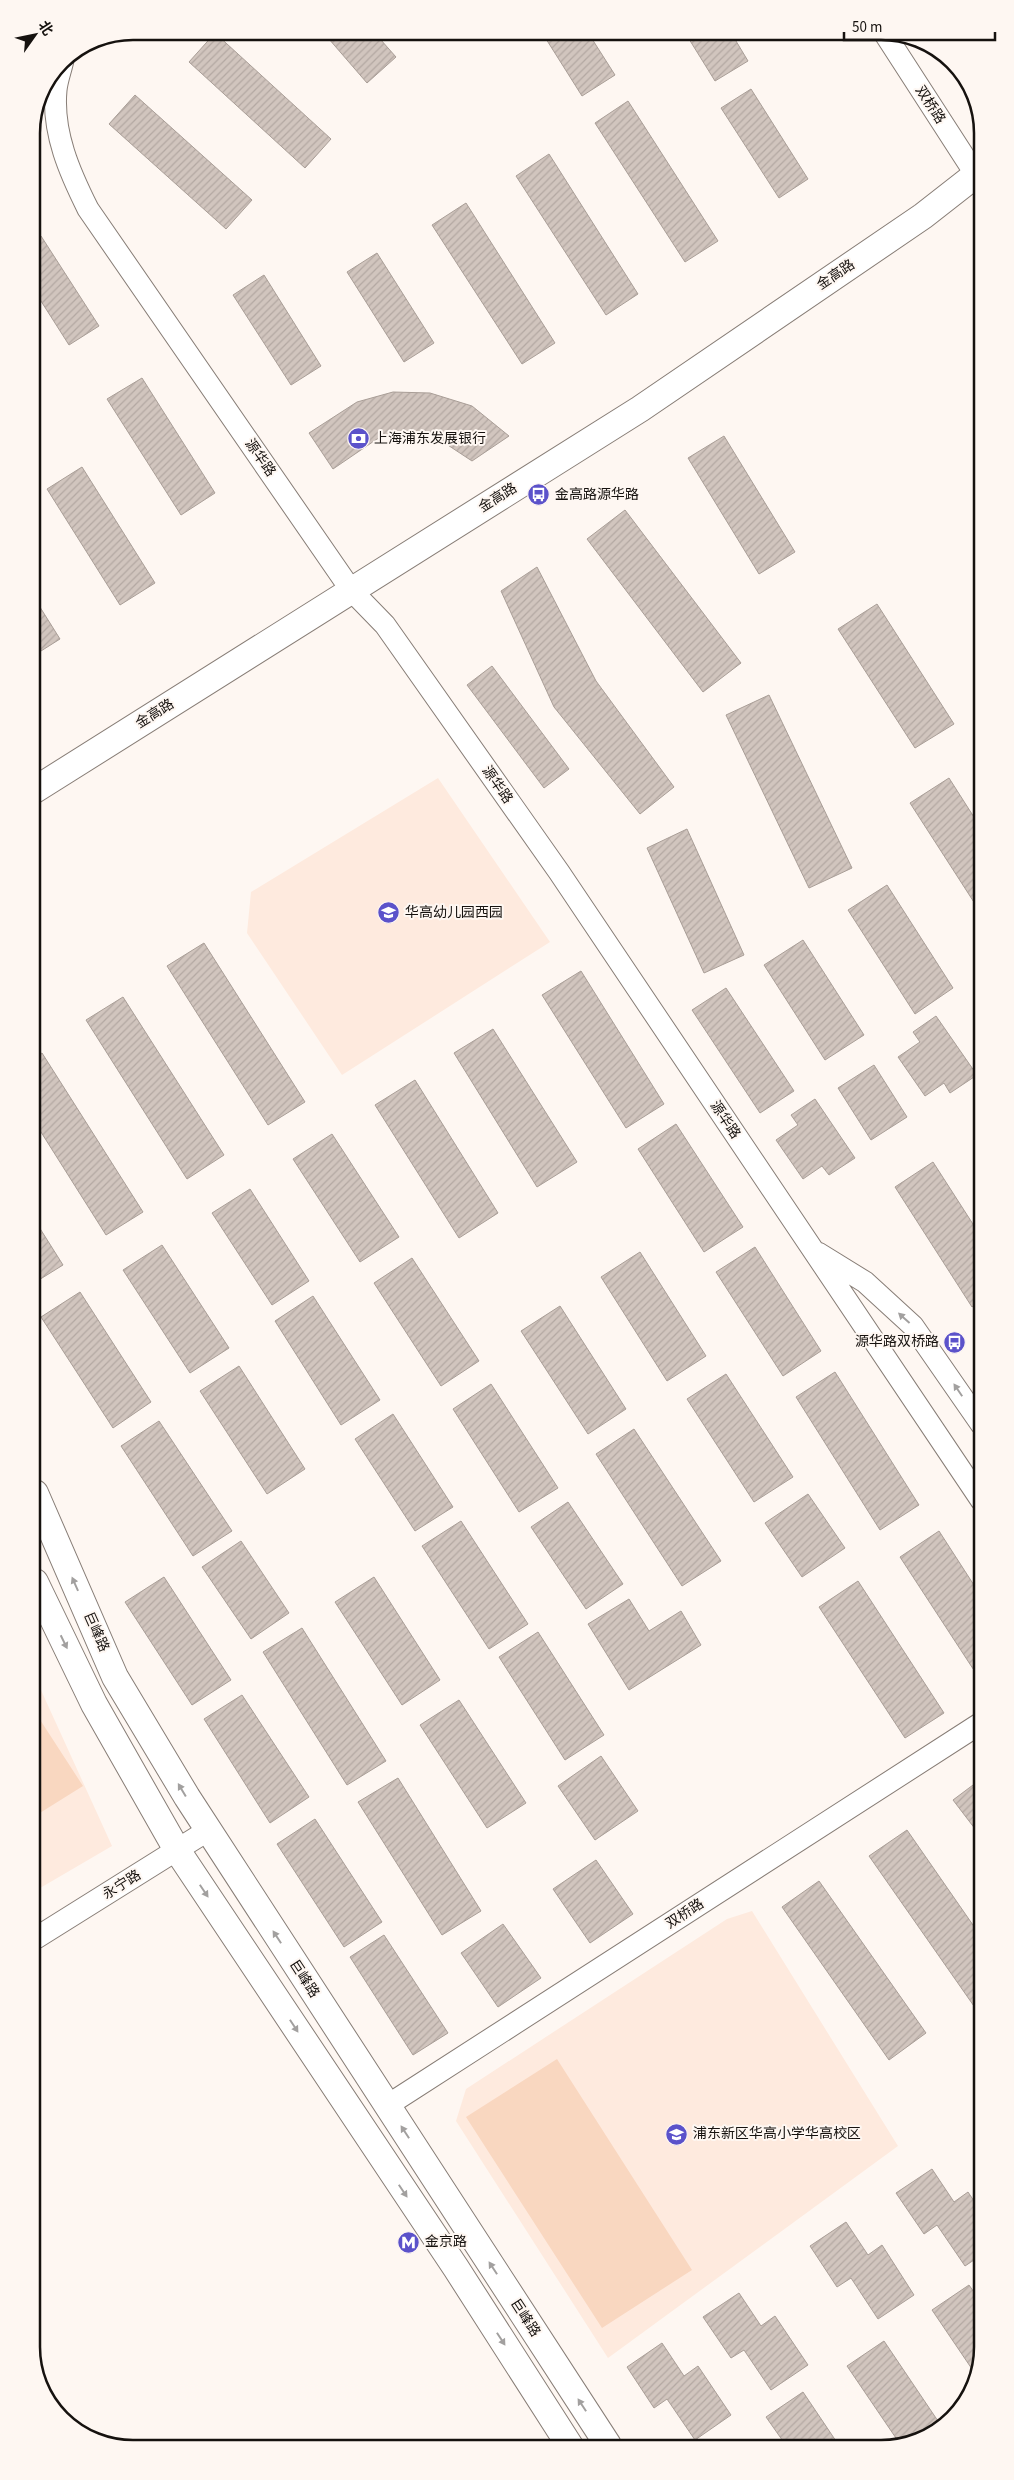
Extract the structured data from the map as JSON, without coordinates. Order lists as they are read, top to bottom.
{
  "streets": {
    "main road": ["金高路", "巨峰路"],
    "street": ["双桥路", "源华路", "永宁路"]
  },
  "crossings": [
    ["双桥路", "巨峰路"],
    ["金高路", "源华路"],
    ["巨峰路", "永宁路"]
  ],
  "places": {
    "bank": ["上海浦东发展银行"],
    "bus stop": ["金高路源华路", "源华路双桥路"],
    "school or university": ["华高幼儿园西园", "浦东新区华高小学华高校区"],
    "metro station": ["金京路"]
  },
  "scale_bar": "50 m",
  "north": "top right"
}
